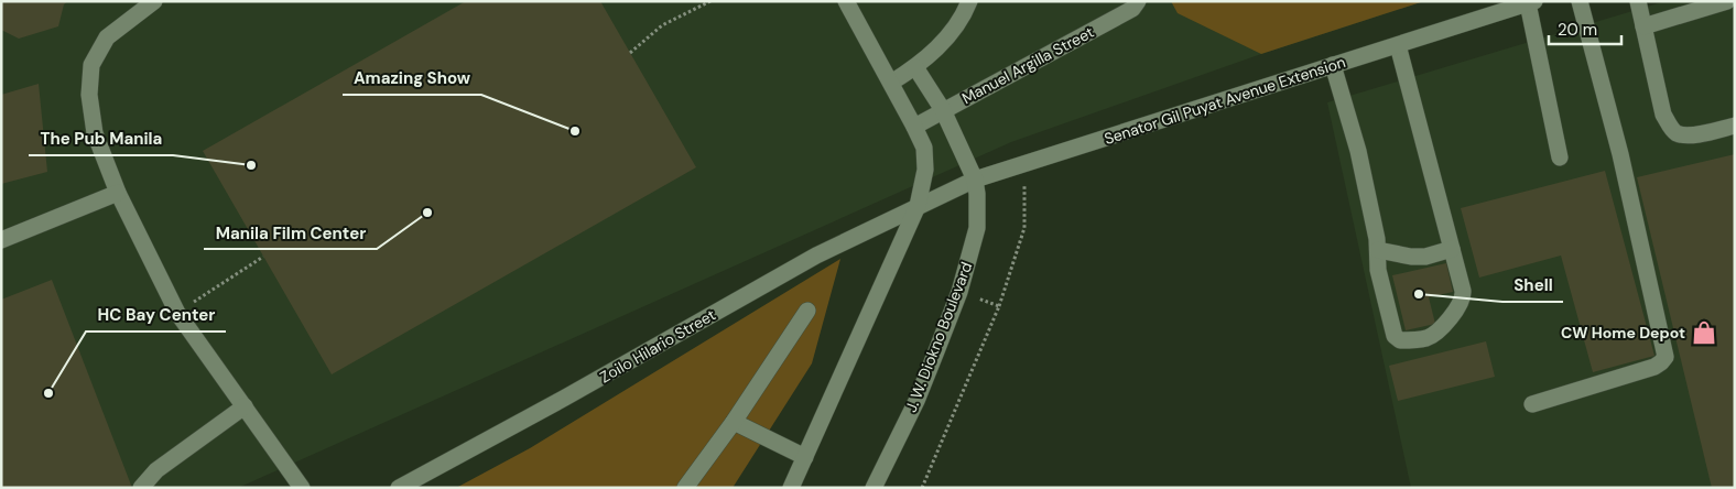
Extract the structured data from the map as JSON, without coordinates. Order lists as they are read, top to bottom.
{
  "streets": {
    "street": [
      "Manuel Argilla Street",
      "Senator Gil Puyat Avenue Extension",
      "J. W. Diokno Boulevard",
      "Zoilo Hilario Street"
    ]
  },
  "crossings": [
    ["Senator Gil Puyat Avenue Extension", "J. W. Diokno Boulevard"],
    ["Senator Gil Puyat Avenue Extension", "Zoilo Hilario Street"]
  ],
  "places": {
    "other": [
      "Amazing Show",
      "The Pub Manila",
      "Manila Film Center",
      "Shell",
      "HC Bay Center"
    ],
    "shop": ["CW Home Depot"]
  },
  "scale_bar": "20 m"
}
